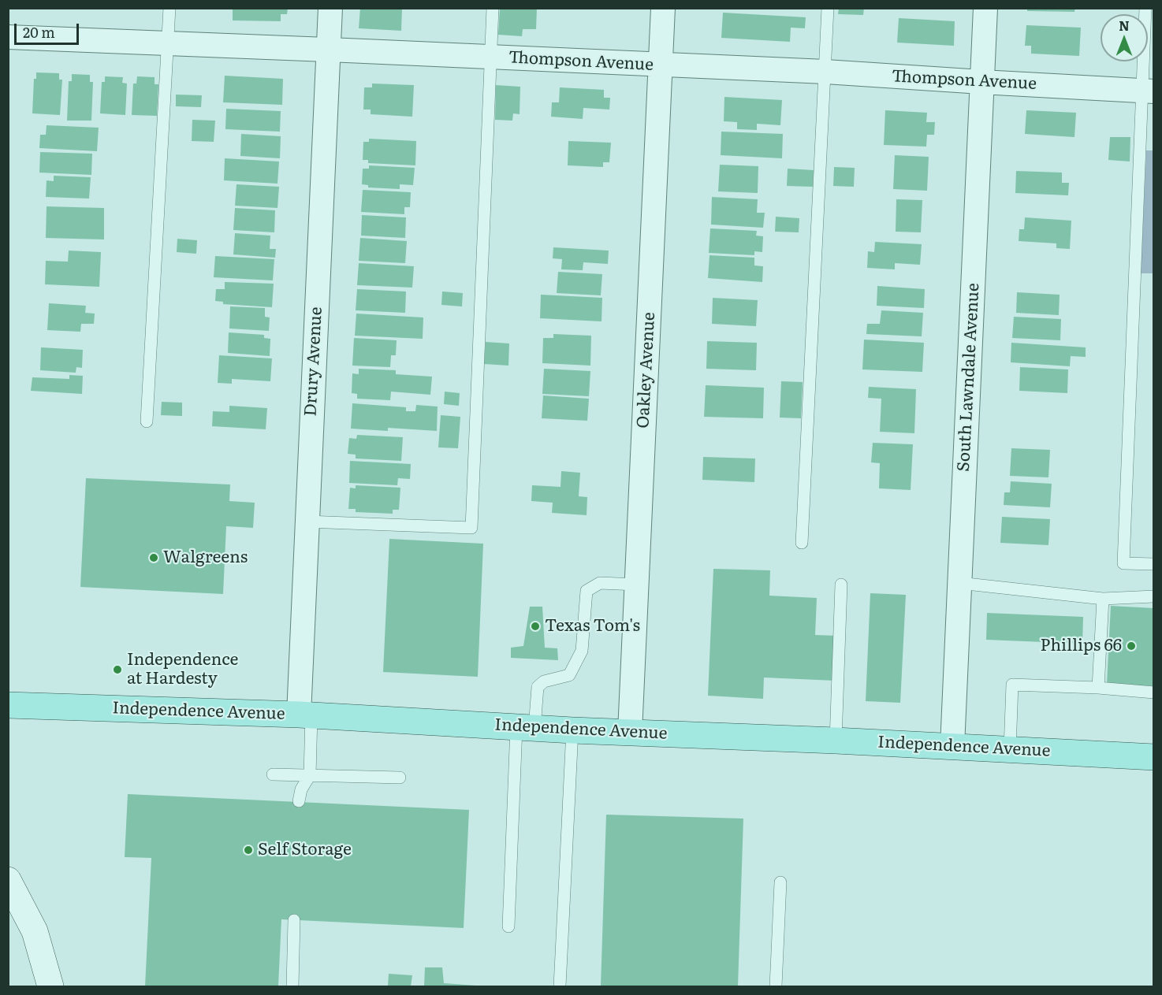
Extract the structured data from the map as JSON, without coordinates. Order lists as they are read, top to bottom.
{
  "streets": {
    "main road": ["Independence Avenue"],
    "street": [
      "Thompson Avenue",
      "Drury Avenue",
      "Oakley Avenue",
      "South Lawndale Avenue"
    ]
  },
  "crossings": [
    ["Thompson Avenue", "Drury Avenue"],
    ["Thompson Avenue", "Oakley Avenue"],
    ["Thompson Avenue", "South Lawndale Avenue"],
    ["Drury Avenue", "Independence Avenue"],
    ["Oakley Avenue", "Independence Avenue"],
    ["South Lawndale Avenue", "Independence Avenue"]
  ],
  "places": [
    "Walgreens",
    "Texas Tom's",
    "Phillips 66",
    "Independence at Hardesty",
    "Self Storage"
  ],
  "scale_bar": "20 m",
  "north": "top"
}
